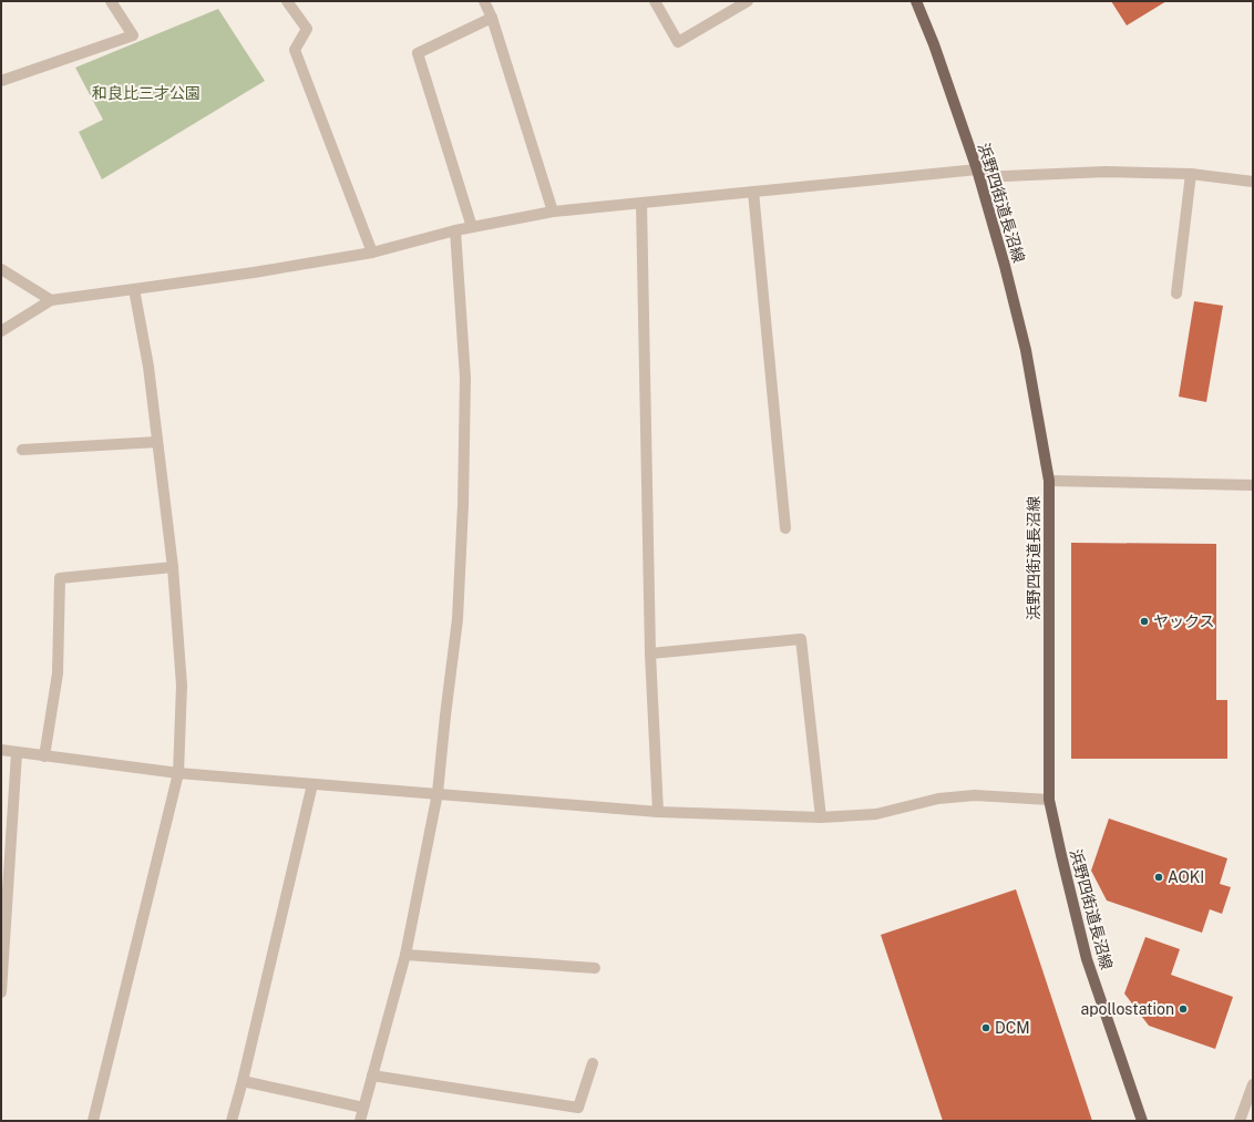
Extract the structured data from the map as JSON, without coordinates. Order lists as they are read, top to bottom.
{
  "streets": {
    "main road": ["浜野四街道長沼線"]
  },
  "parks": ["和良比三才公園"],
  "places": [
    "ヤックス",
    "AOKI",
    "apollostation",
    "DCM"
  ]
}
